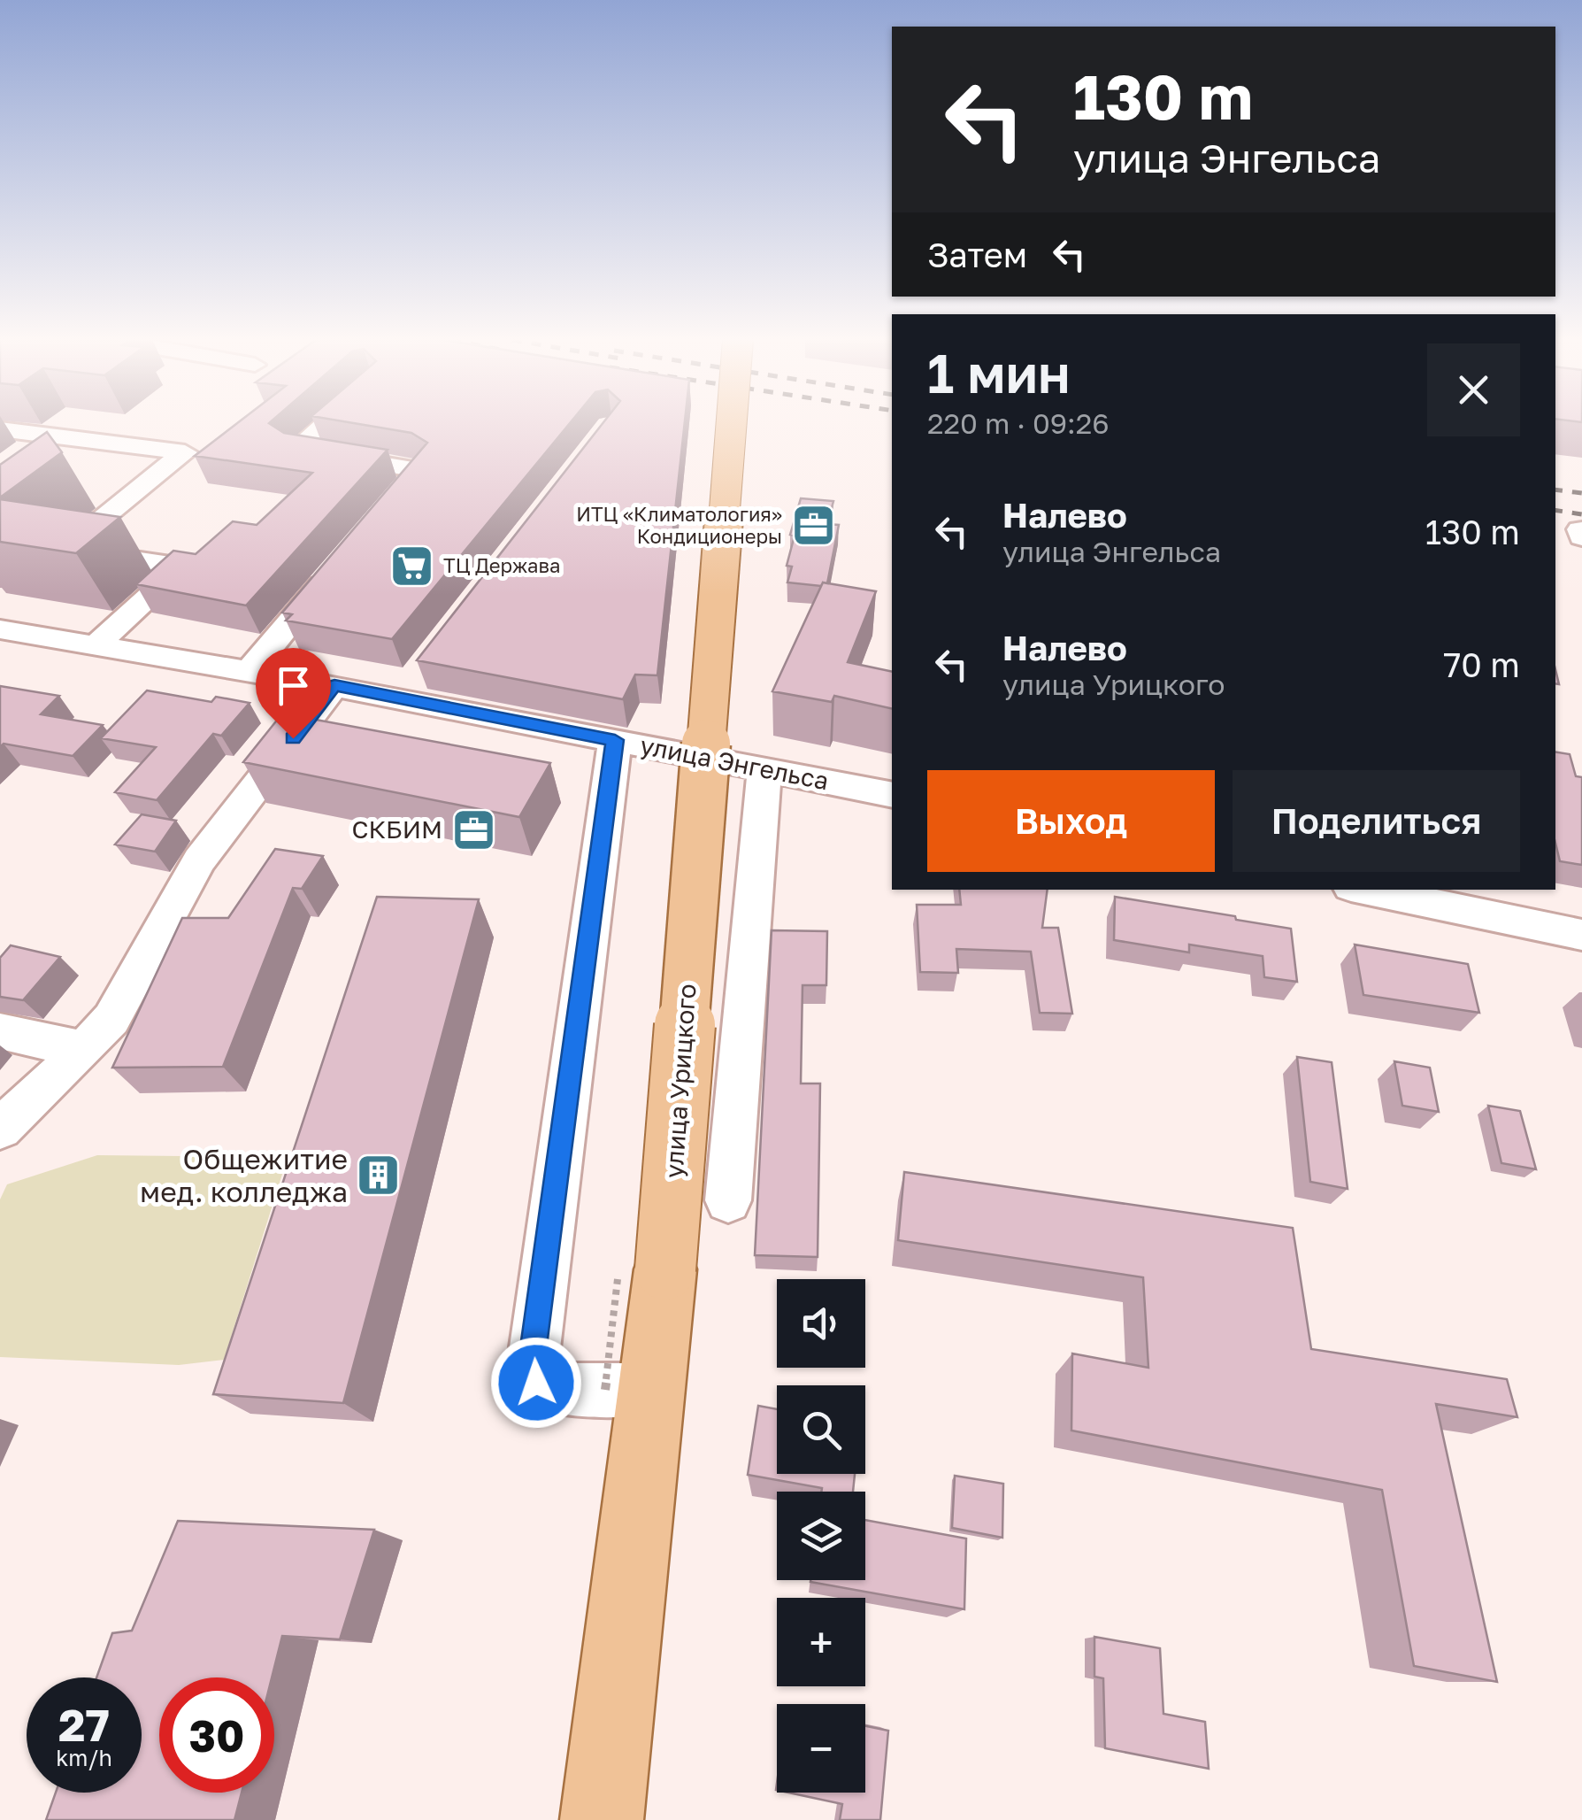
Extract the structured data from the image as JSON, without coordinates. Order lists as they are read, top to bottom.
{
  "streets": {
    "main road": ["улица Урицкого"],
    "street": ["улица Энгельса"]
  },
  "places": {
    "office": ["ИТЦ «Климатология» Кондиционеры", "СКБИМ"],
    "supermarket": ["ТЦ Держава"],
    "building": ["Общежитие мед. колледжа"]
  },
  "page": {
    "turn": ["130 m", "улица Энгельса"],
    "then": "Затем",
    "heading": ["1 мин", "220 m · 09:26"],
    "list": [
      {
        "name": "Налево",
        "note": "улица Энгельса",
        "value": "130 m"
      },
      {
        "name": "Налево",
        "note": "улица Урицкого",
        "value": "70 m"
      }
    ],
    "buttons": ["Выход", "Поделиться"],
    "map_buttons": ["+", "−"],
    "speed": "27 km/h",
    "limit": "30"
  }
}
